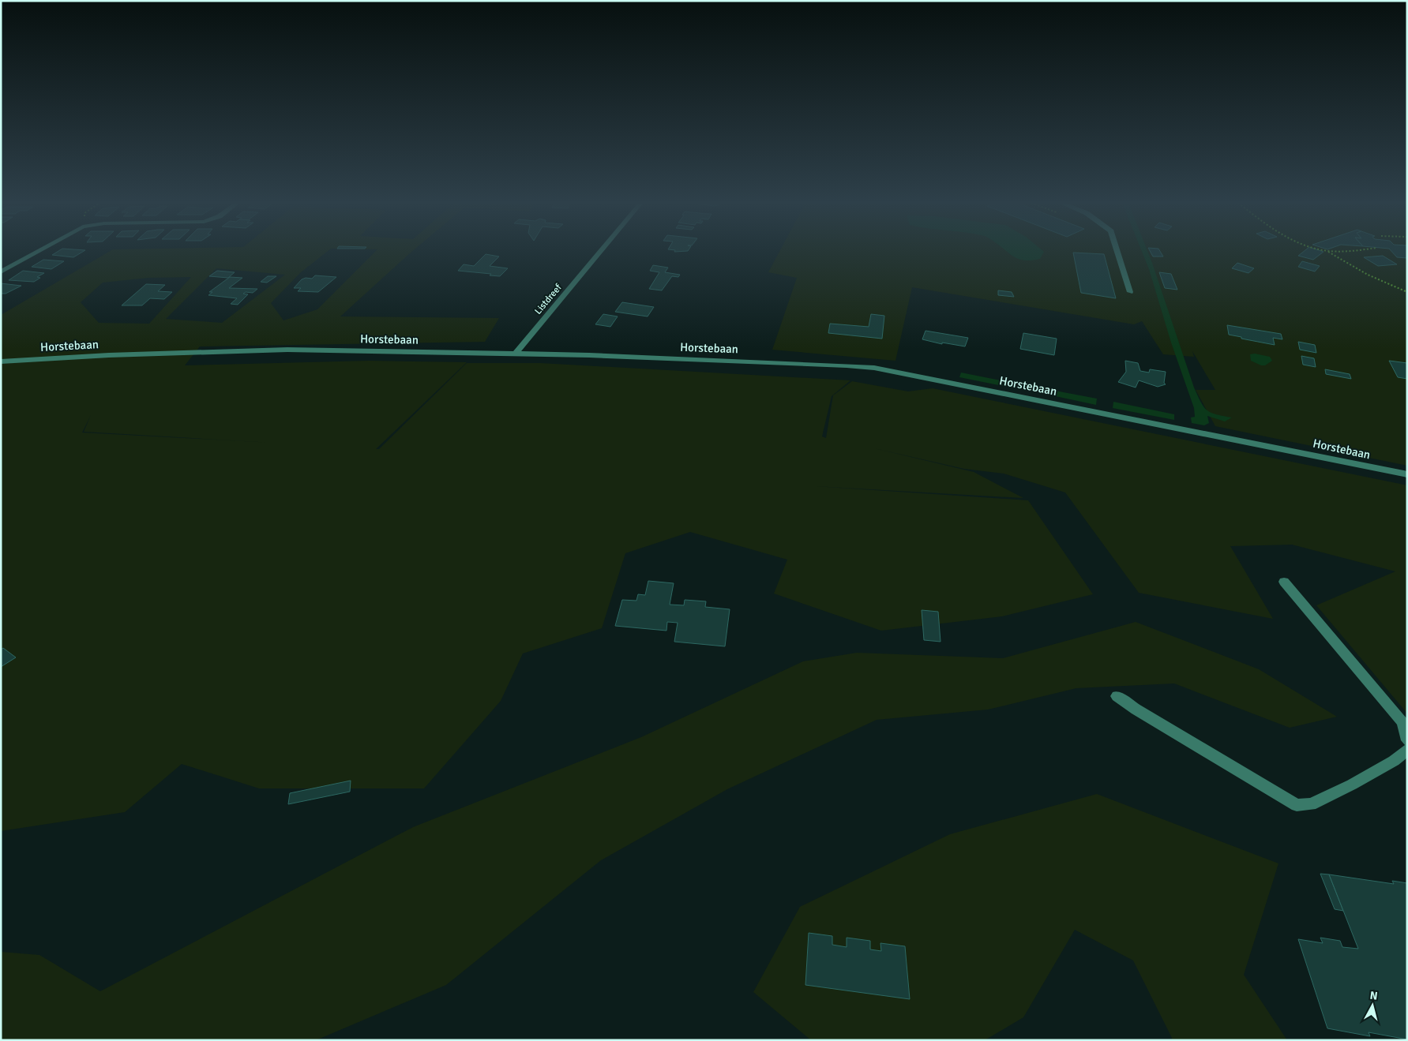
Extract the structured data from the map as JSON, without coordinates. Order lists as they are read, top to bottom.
{
  "streets": {
    "street": ["Listdreef", "Horstebaan"]
  },
  "crossings": [
    ["Listdreef", "Horstebaan"]
  ],
  "north": "top"
}
